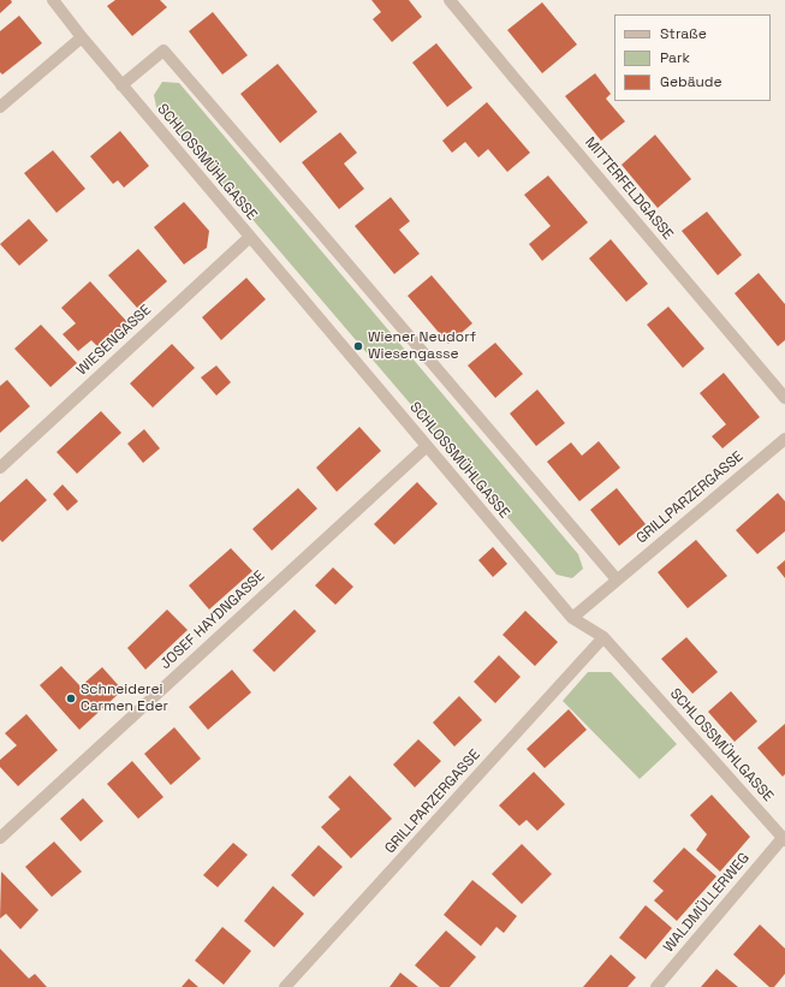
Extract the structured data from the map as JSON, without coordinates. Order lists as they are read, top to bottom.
{
  "streets": {
    "street": [
      "SCHLOSSMÜHLGASSE",
      "MITTERFELDGASSE",
      "WIESENGASSE",
      "GRILLPARZERGASSE",
      "JOSEF HAYDNGASSE",
      "WALDMÜLLERWEG"
    ]
  },
  "crossings": [
    ["SCHLOSSMÜHLGASSE", "WIESENGASSE"],
    ["SCHLOSSMÜHLGASSE", "GRILLPARZERGASSE"],
    ["SCHLOSSMÜHLGASSE", "JOSEF HAYDNGASSE"],
    ["SCHLOSSMÜHLGASSE", "WALDMÜLLERWEG"]
  ],
  "places": ["Wiener Neudorf Wiesengasse", "Schneiderei Carmen Eder"],
  "legend": ["Straße", "Park", "Gebäude"]
}
